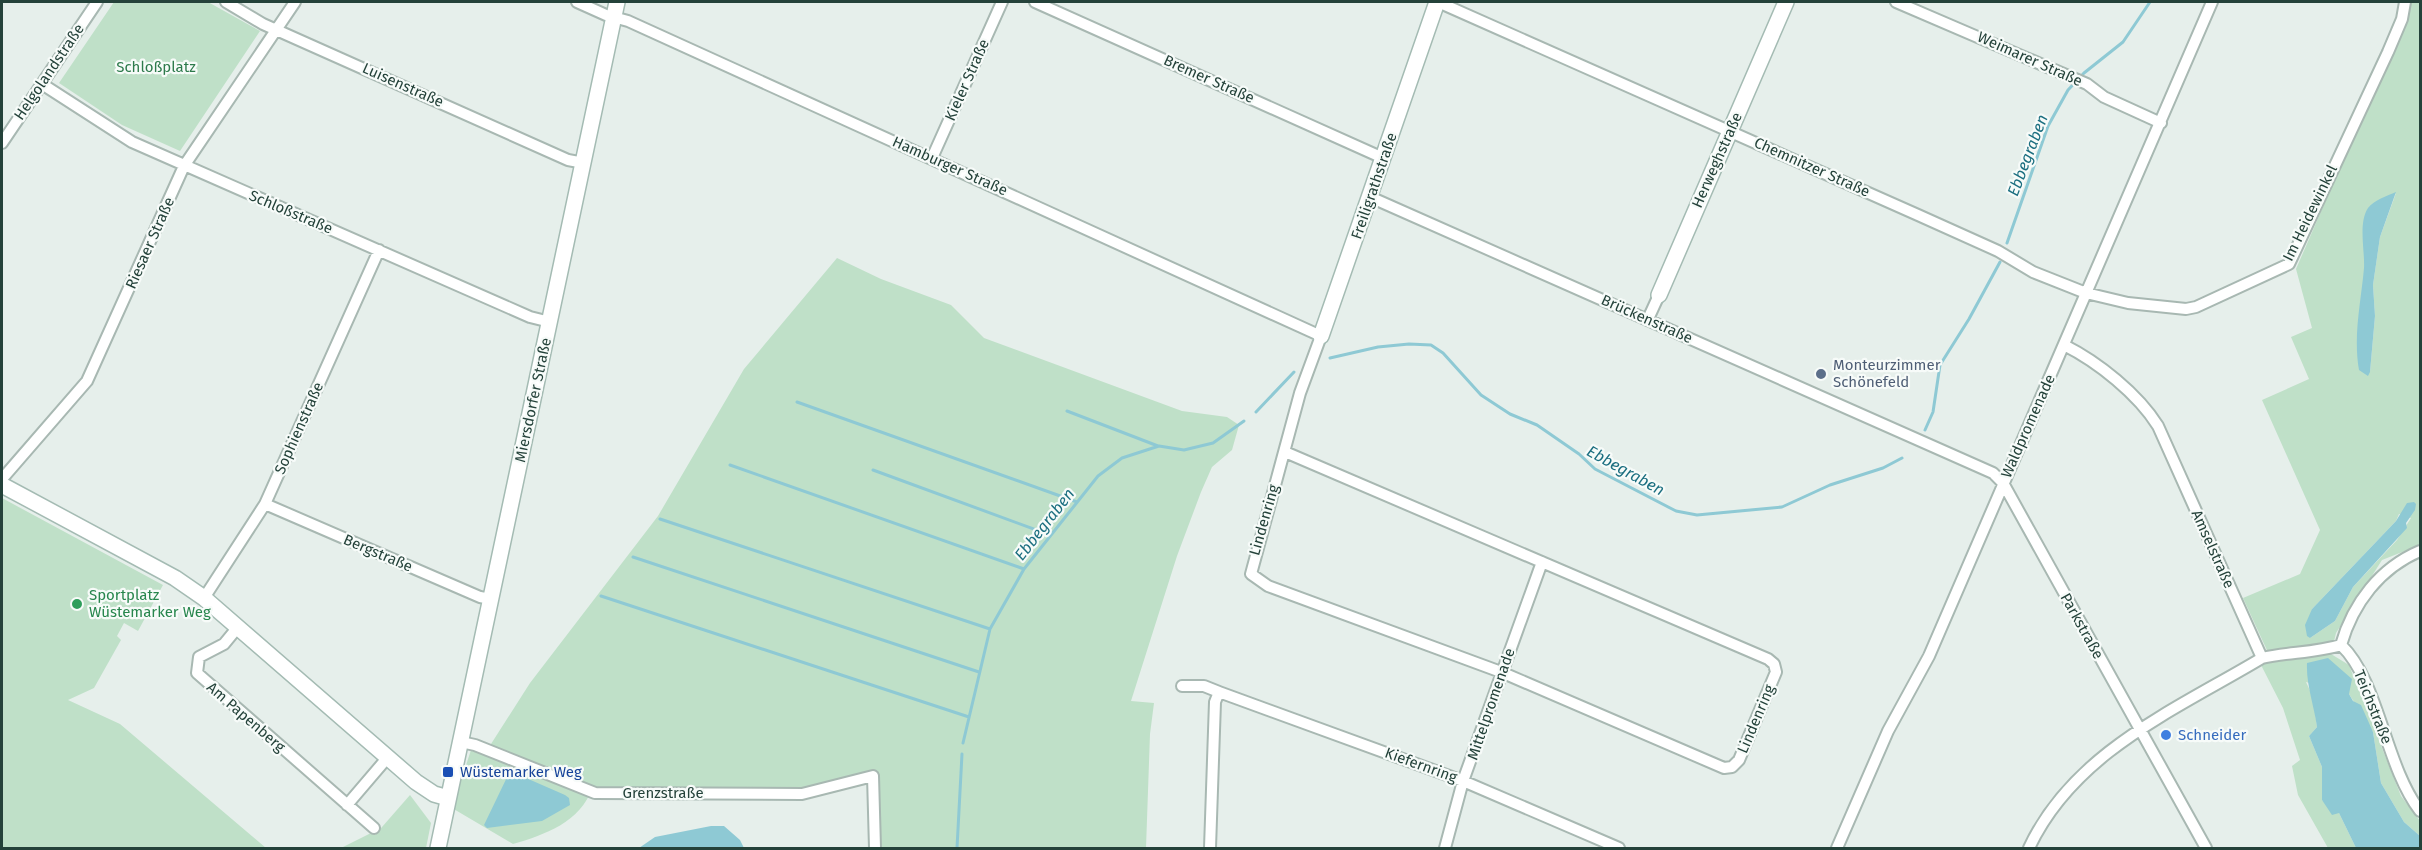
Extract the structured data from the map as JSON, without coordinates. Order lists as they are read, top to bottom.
{
  "streets": {
    "street": [
      "Weimarer Straße",
      "Helgolandstraße",
      "Bremer Straße",
      "Kieler Straße",
      "Luisenstraße",
      "Herweghstraße",
      "Hamburger Straße",
      "Chemnitzer Straße",
      "Freiligrathstraße",
      "Schloßstraße",
      "Im Heidewinkel",
      "Riesaer Straße",
      "Brückenstraße",
      "Miersdorfer Straße",
      "Waldpromenade",
      "Sophienstraße",
      "Lindenring",
      "Amselstraße",
      "Bergstraße",
      "Parkstraße",
      "Mittelpromenade",
      "Teichstraße",
      "Am Papenberg",
      "Kiefernring",
      "Grenzstraße"
    ]
  },
  "crossings": [
    ["Weimarer Straße", "Waldpromenade"],
    ["Helgolandstraße", "Schloßstraße"],
    ["Bremer Straße", "Freiligrathstraße"],
    ["Kieler Straße", "Hamburger Straße"],
    ["Luisenstraße", "Riesaer Straße"],
    ["Luisenstraße", "Miersdorfer Straße"],
    ["Herweghstraße", "Chemnitzer Straße"],
    ["Herweghstraße", "Brückenstraße"],
    ["Hamburger Straße", "Freiligrathstraße"],
    ["Hamburger Straße", "Miersdorfer Straße"],
    ["Chemnitzer Straße", "Freiligrathstraße"],
    ["Chemnitzer Straße", "Im Heidewinkel"],
    ["Chemnitzer Straße", "Waldpromenade"],
    ["Freiligrathstraße", "Brückenstraße"],
    ["Freiligrathstraße", "Lindenring"],
    ["Schloßstraße", "Riesaer Straße"],
    ["Schloßstraße", "Miersdorfer Straße"],
    ["Schloßstraße", "Sophienstraße"],
    ["Im Heidewinkel", "Waldpromenade"],
    ["Brückenstraße", "Parkstraße"],
    ["Miersdorfer Straße", "Bergstraße"],
    ["Miersdorfer Straße", "Grenzstraße"],
    ["Waldpromenade", "Amselstraße"],
    ["Waldpromenade", "Parkstraße"],
    ["Sophienstraße", "Bergstraße"],
    ["Lindenring", "Mittelpromenade"],
    ["Mittelpromenade", "Kiefernring"]
  ],
  "water": ["Ebbegraben"],
  "parks": ["Schloßplatz"],
  "places": {
    "other": ["Monteurzimmer Schönefeld", "Sportplatz Wüstemarker Weg", "Schneider"],
    "transit": ["Wüstemarker Weg"]
  }
}
